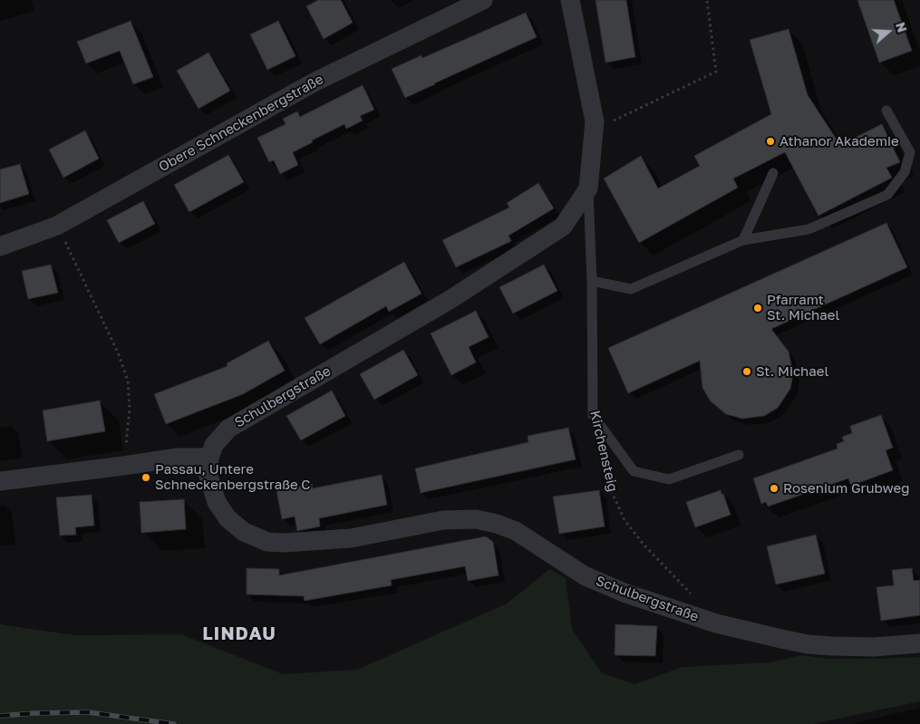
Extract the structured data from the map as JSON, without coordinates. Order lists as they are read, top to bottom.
{
  "streets": {
    "street": ["Obere Schneckenbergstraße", "Schulbergstraße"],
    "lane": ["Kirchensteig"]
  },
  "crossings": [
    ["Schulbergstraße", "Kirchensteig"]
  ],
  "districts": ["LINDAU"],
  "places": [
    "Athanor Akademie",
    "Pfarramt St. Michael",
    "St. Michael",
    "Passau, Untere Schneckenbergstraße C",
    "Rosenium Grubweg"
  ],
  "north": "right"
}
